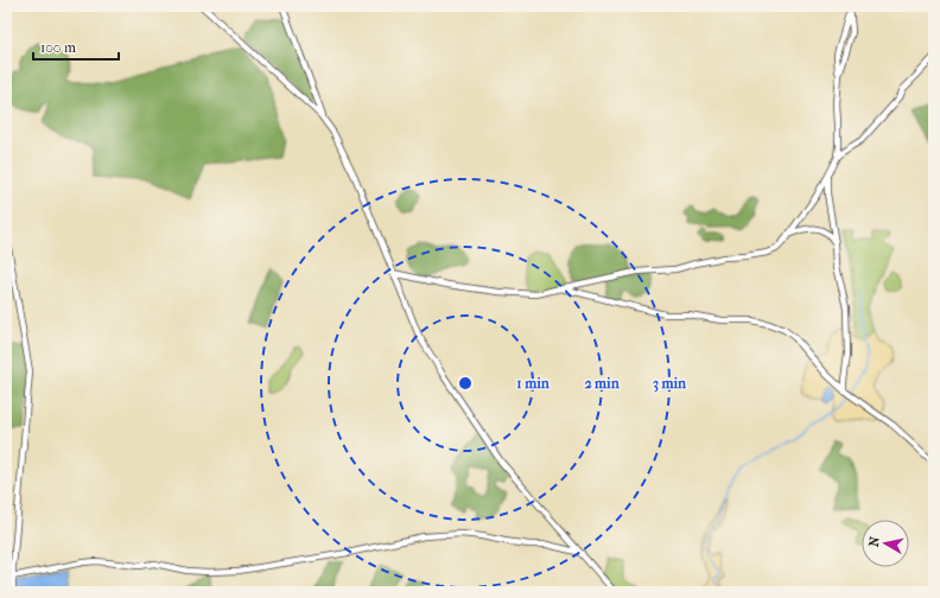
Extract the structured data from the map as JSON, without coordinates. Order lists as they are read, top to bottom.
{
  "scale_bar": "100 m",
  "north": "left",
  "rings": ["1 min", "2 min", "3 min"]
}
